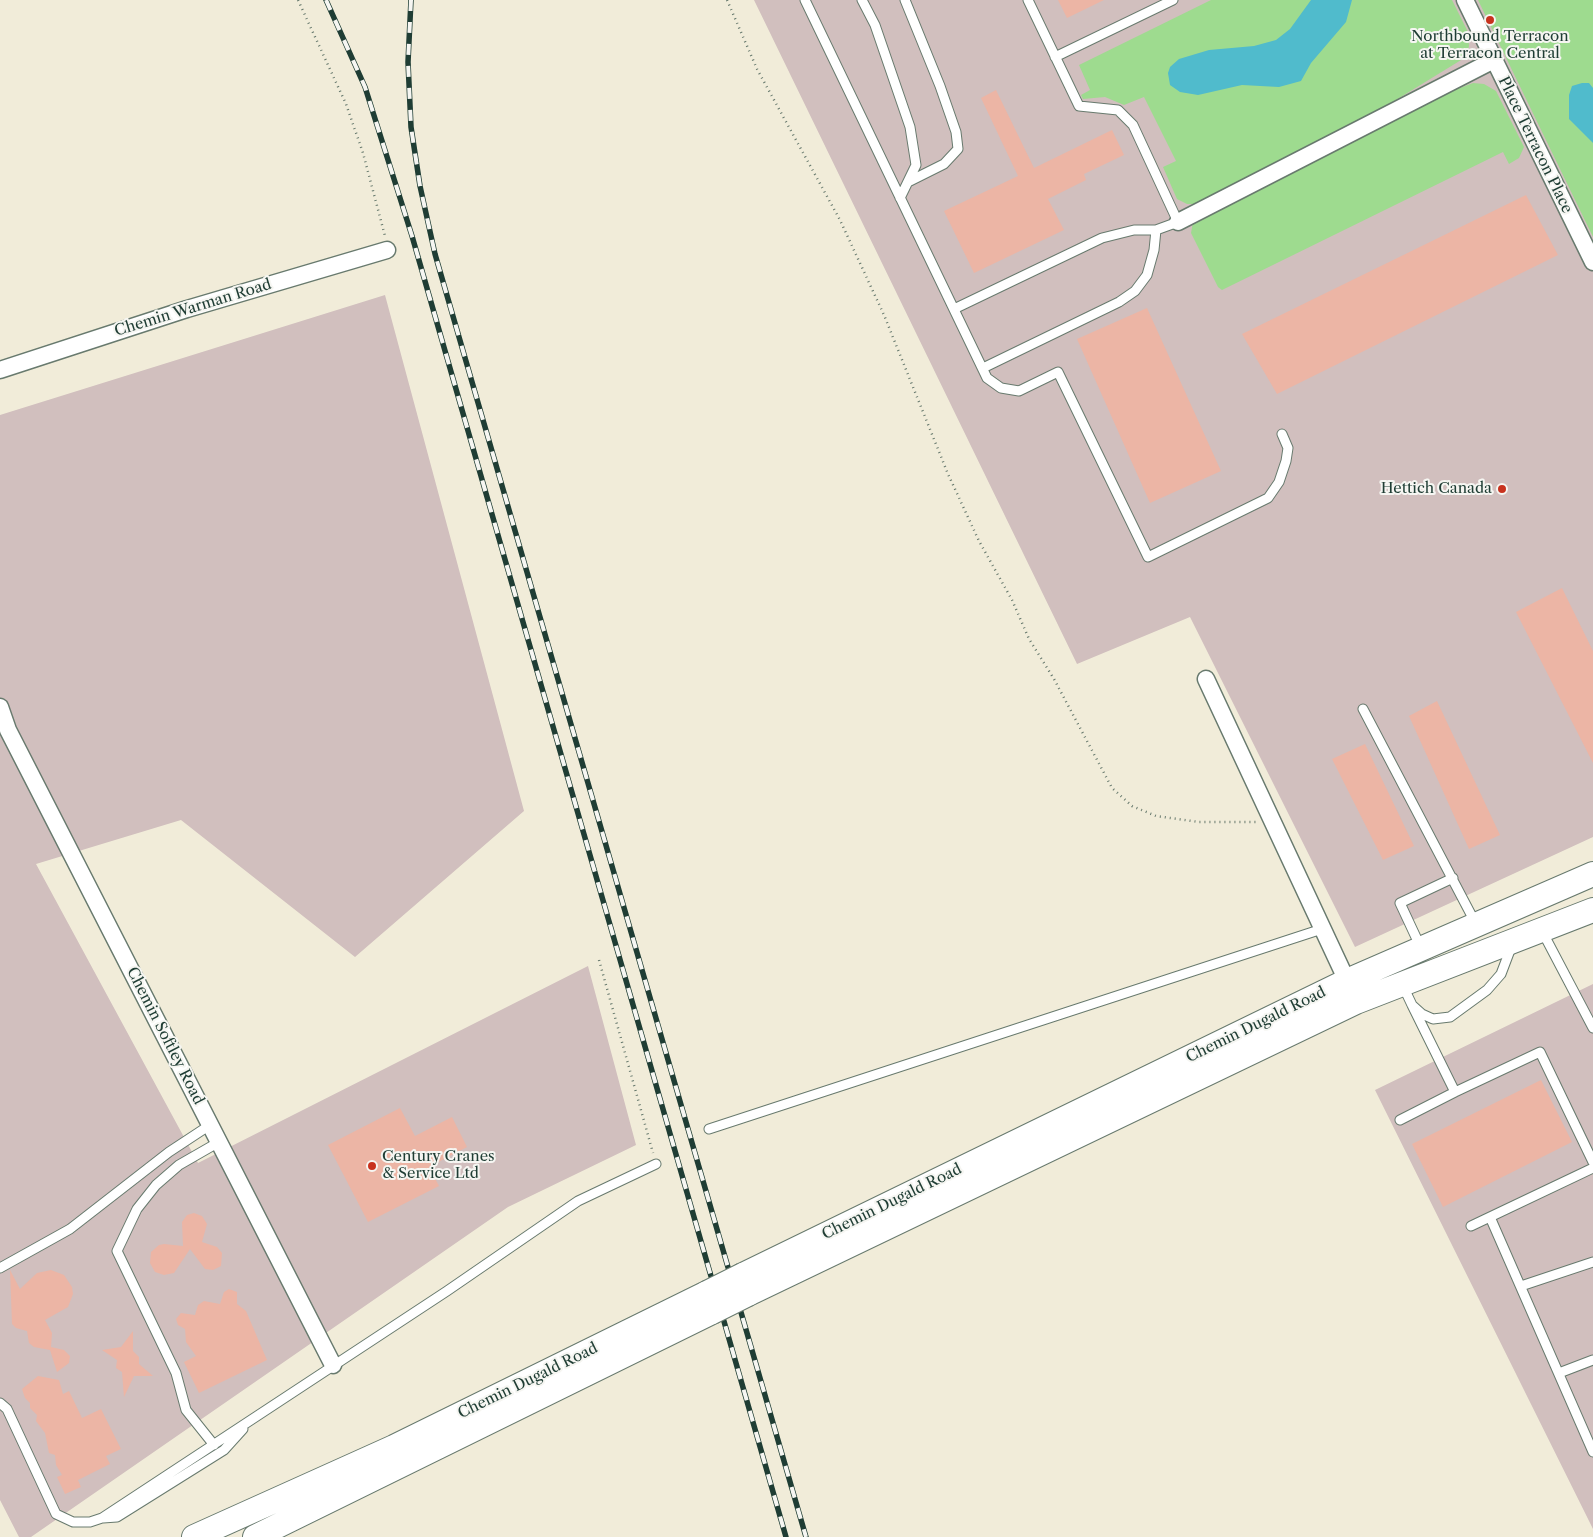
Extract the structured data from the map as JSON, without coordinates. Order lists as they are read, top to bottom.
{
  "streets": {
    "main road": ["Chemin Dugald Road"],
    "street": ["Place Terracon Place", "Chemin Warman Road", "Chemin Softley Road"]
  },
  "places": ["Northbound Terracon at Terracon Central", "Hettich Canada", "Century Cranes & Service Ltd"]
}
